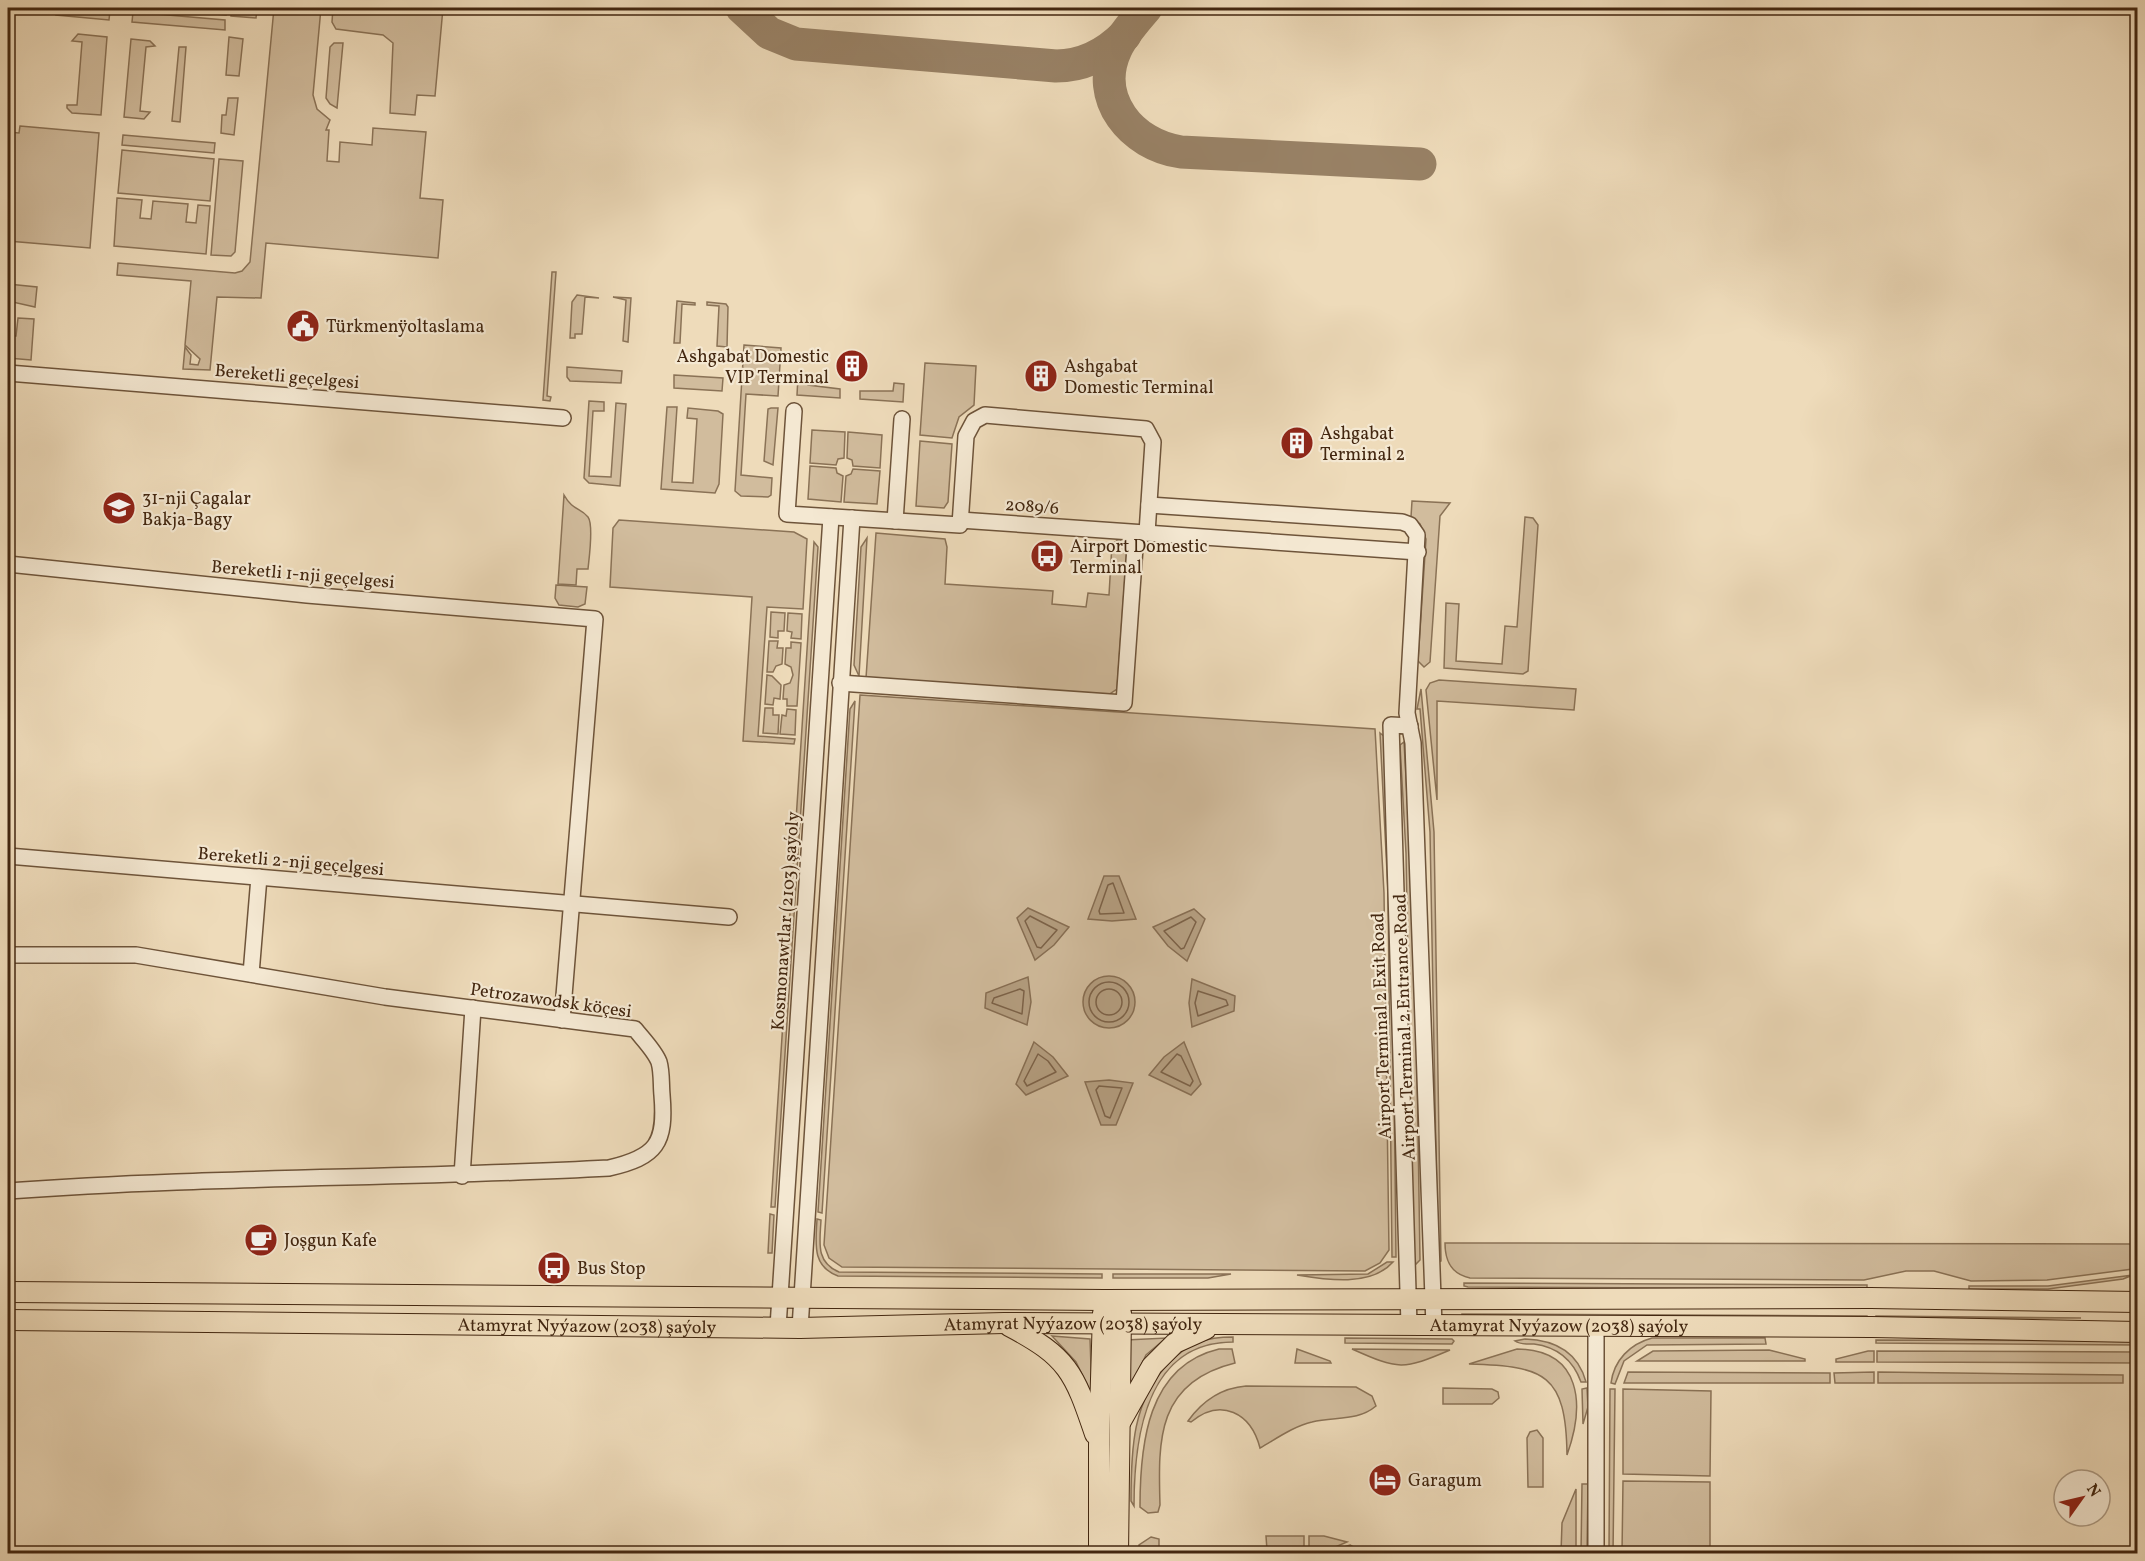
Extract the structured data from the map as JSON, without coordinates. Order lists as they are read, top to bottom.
{
  "streets": {
    "main road": ["Atamyrat Nyýazow (2038) şaýoly"],
    "street": [
      "Bereketli geçelgesi",
      "2089/6",
      "Bereketli 1-nji geçelgesi",
      "Bereketli 2-nji geçelgesi",
      "Kosmonawtlar (2103) şaýoly",
      "Petrozawodsk köçesi",
      "Airport Terminal 2 Exit Road",
      "Airport Terminal 2 Entrance Road"
    ]
  },
  "crossings": [
    ["2089/6", "Airport Terminal 2 Entrance Road"],
    ["Bereketli 1-nji geçelgesi", "Bereketli 2-nji geçelgesi"],
    ["Kosmonawtlar (2103) şaýoly", "Atamyrat Nyýazow (2038) şaýoly"],
    ["Airport Terminal 2 Exit Road", "Airport Terminal 2 Entrance Road"],
    ["Airport Terminal 2 Exit Road", "Atamyrat Nyýazow (2038) şaýoly"],
    ["Airport Terminal 2 Entrance Road", "Atamyrat Nyýazow (2038) şaýoly"]
  ],
  "places": {
    "public building": ["Türkmenÿoltaslama"],
    "building": ["Ashgabat Domestic VIP Terminal", "Ashgabat Domestic Terminal", "Ashgabat Terminal 2"],
    "school or university": ["31-nji Çagalar Bakja-Bagy"],
    "bus stop": ["Airport Domestic Terminal", "Bus Stop"],
    "cafe": ["Joşgun Kafe"],
    "hotel": ["Garagum"]
  },
  "north": "top right"
}
